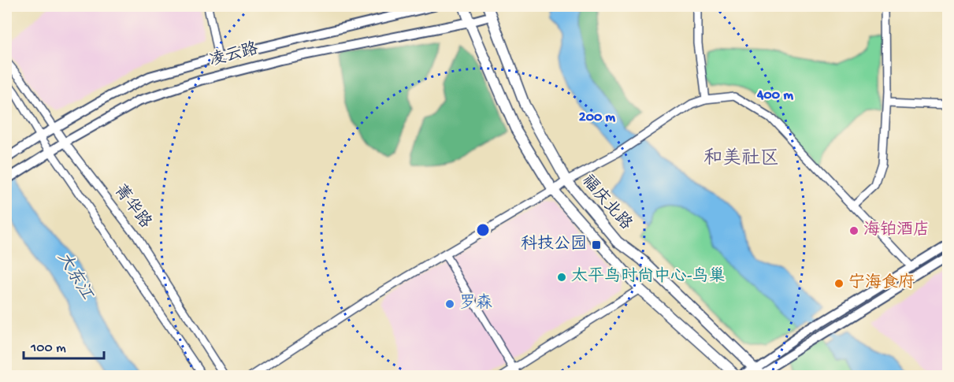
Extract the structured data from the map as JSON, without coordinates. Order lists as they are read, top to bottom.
{
  "streets": {
    "main road": ["凌云路", "福庆北路"],
    "street": ["菁华路"]
  },
  "crossings": [
    ["凌云路", "福庆北路"],
    ["凌云路", "菁华路"]
  ],
  "districts": ["和美社区"],
  "water": ["大东江"],
  "places": {
    "other": [
      "海铂酒店",
      "太平鸟时尚中心-鸟巢",
      "宁海食府",
      "罗森"
    ],
    "transit": ["科技公园"]
  },
  "scale_bar": "100 m",
  "rings": ["400 m", "200 m"]
}
